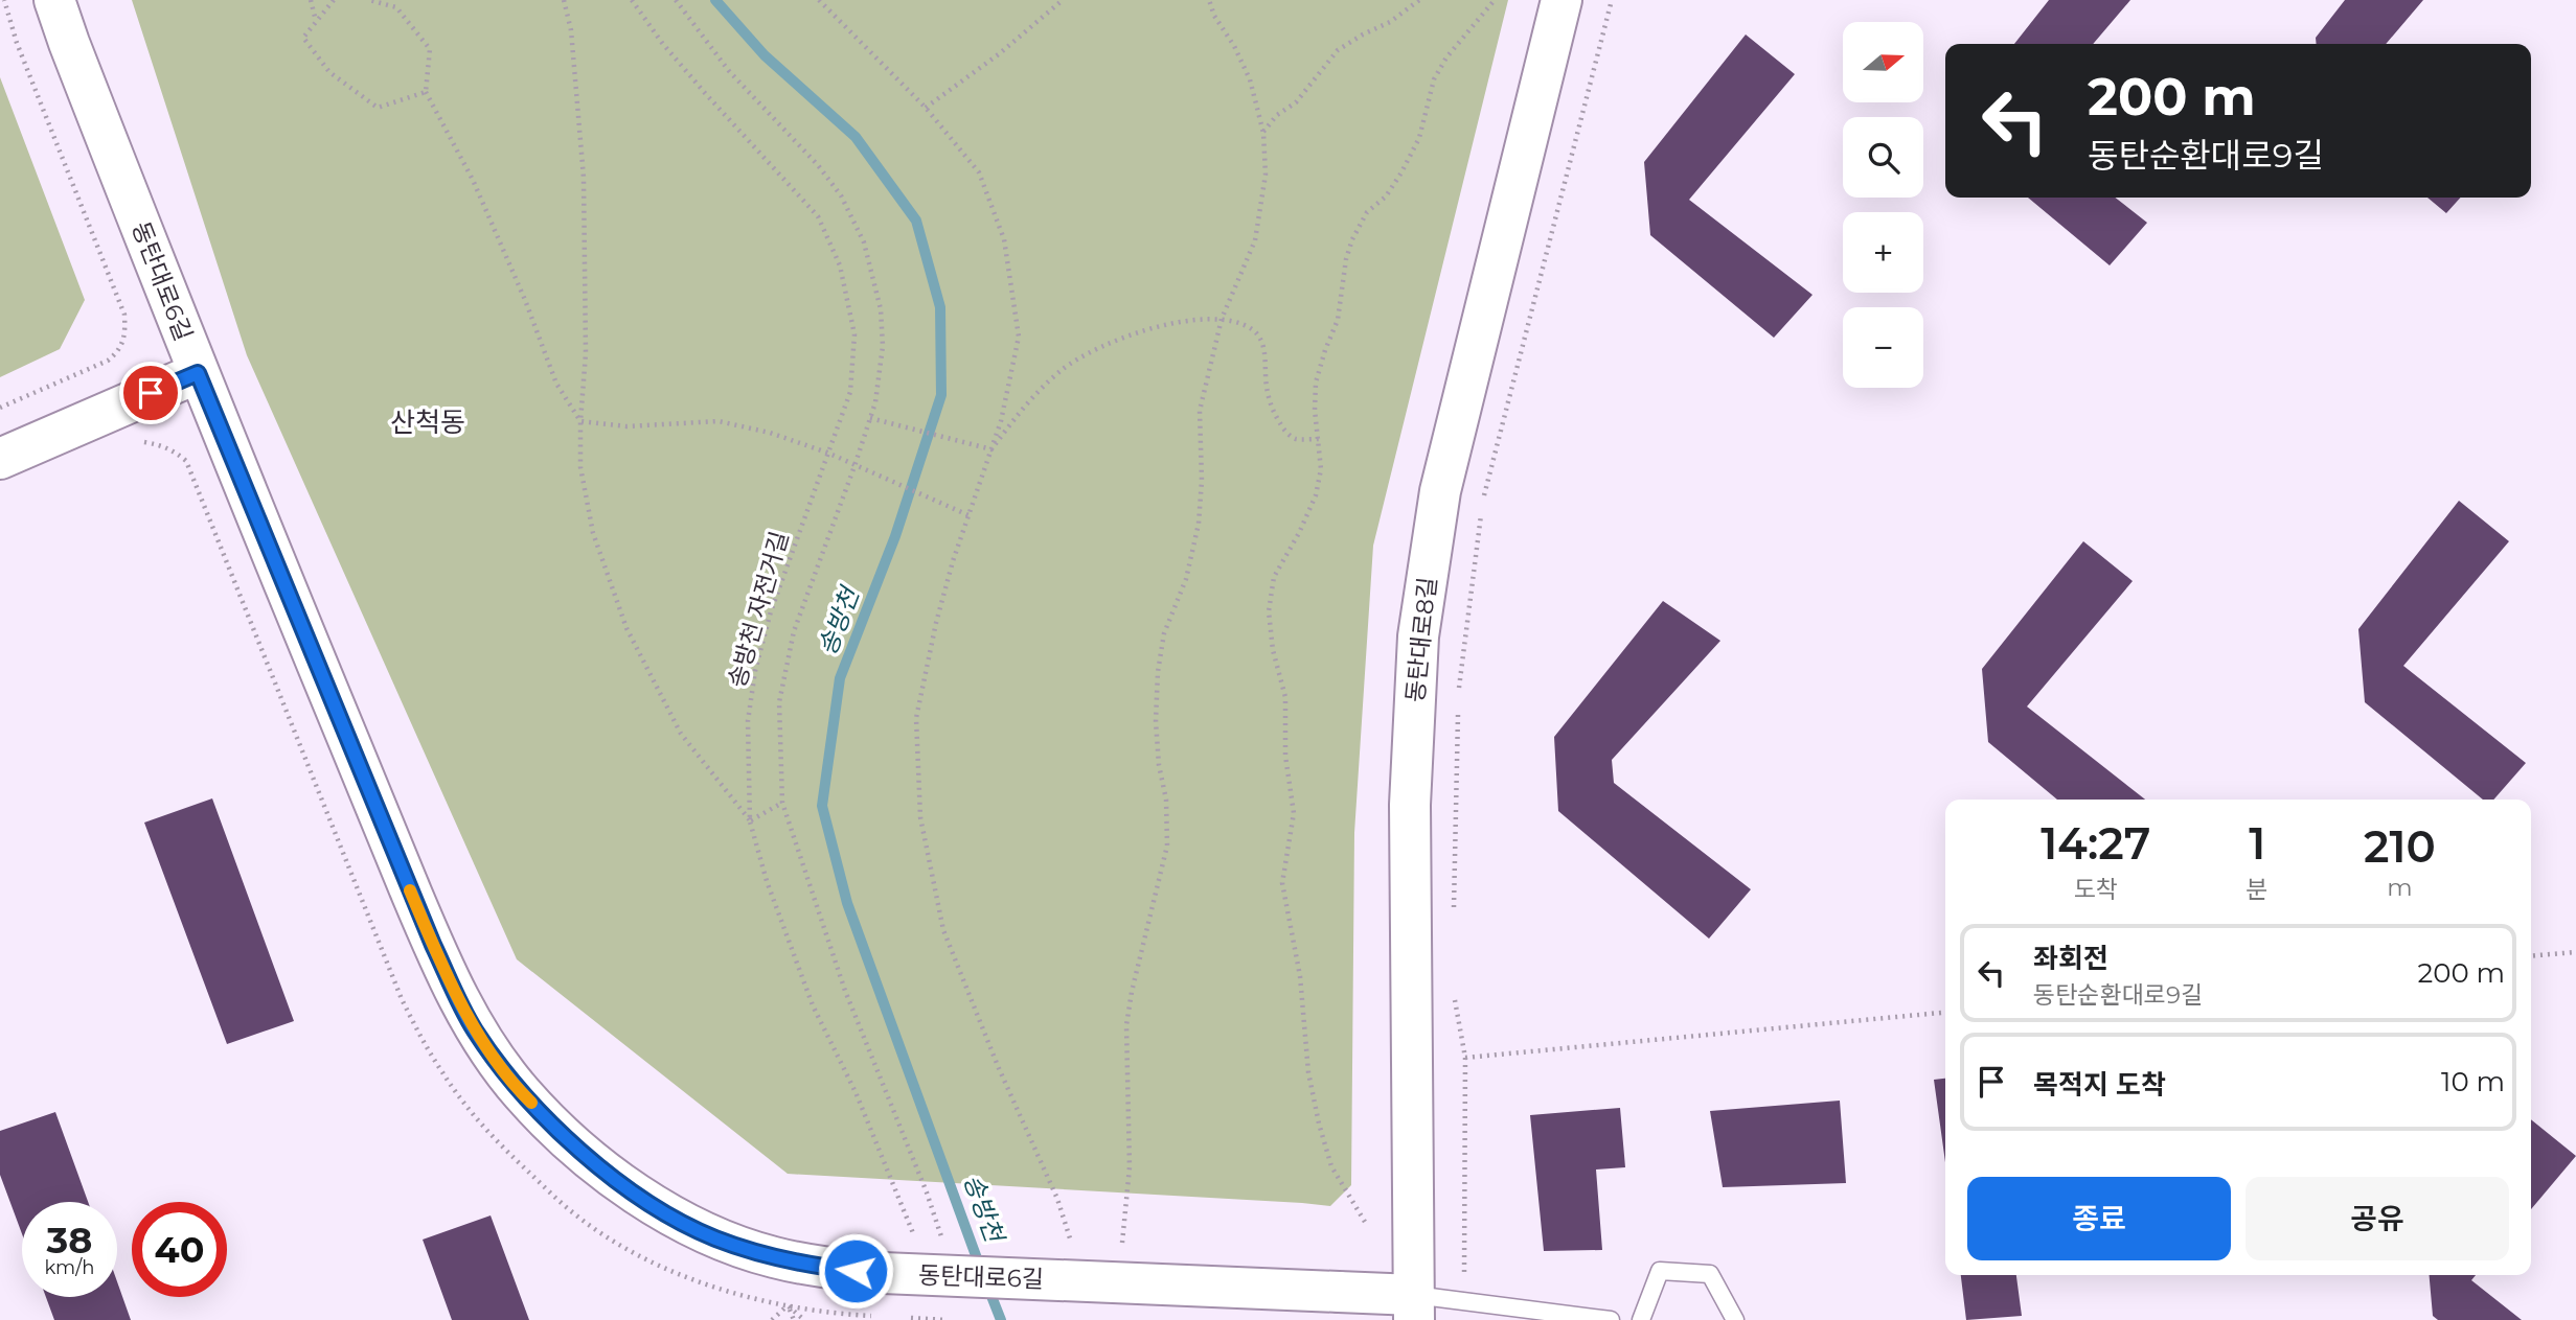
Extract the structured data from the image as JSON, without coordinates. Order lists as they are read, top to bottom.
{
  "streets": {
    "street": ["동탄대로6길", "동탄대로8길"],
    "path": ["송방천 자전거길"]
  },
  "crossings": [
    ["동탄대로6길", "동탄대로8길"]
  ],
  "districts": ["산척동"],
  "water": ["송방천"],
  "north": "right",
  "page": {
    "map_buttons": ["+", "−"],
    "turn": ["200 m", "동탄순환대로9길"],
    "eta": [
      "14:27",
      "도착",
      "1",
      "분",
      "210",
      "m"
    ],
    "list": [
      {
        "name": "좌회전",
        "note": "동탄순환대로9길",
        "value": "200 m"
      },
      {
        "name": "목적지 도착",
        "value": "10 m"
      }
    ],
    "buttons": ["종료", "공유"],
    "speed": "38 km/h",
    "limit": "40"
  }
}
